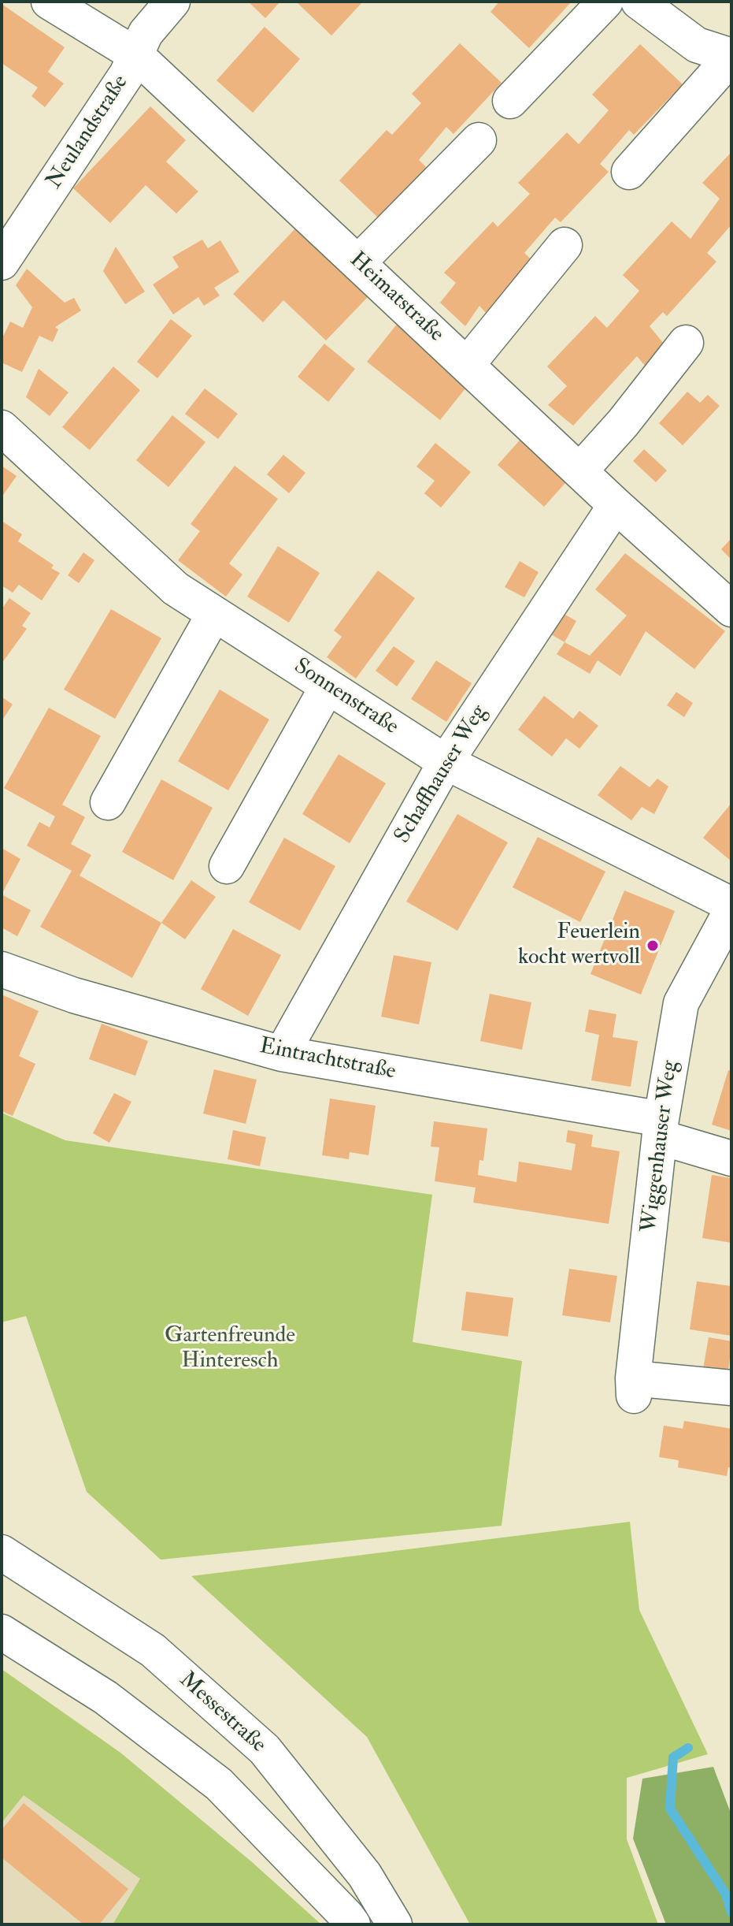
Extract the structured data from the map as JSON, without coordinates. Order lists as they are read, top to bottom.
{
  "streets": {
    "street": [
      "Neulandstraße",
      "Heimatstraße",
      "Sonnenstraße",
      "Schaffhauser Weg",
      "Eintrachtstraße",
      "Wiggenhauser Weg",
      "Messestraße"
    ]
  },
  "crossings": [
    ["Neulandstraße", "Heimatstraße"],
    ["Heimatstraße", "Schaffhauser Weg"],
    ["Sonnenstraße", "Schaffhauser Weg"],
    ["Schaffhauser Weg", "Eintrachtstraße"],
    ["Eintrachtstraße", "Wiggenhauser Weg"]
  ],
  "parks": ["Gartenfreunde Hinteresch"],
  "places": ["Feuerlein kocht wertvoll"]
}
